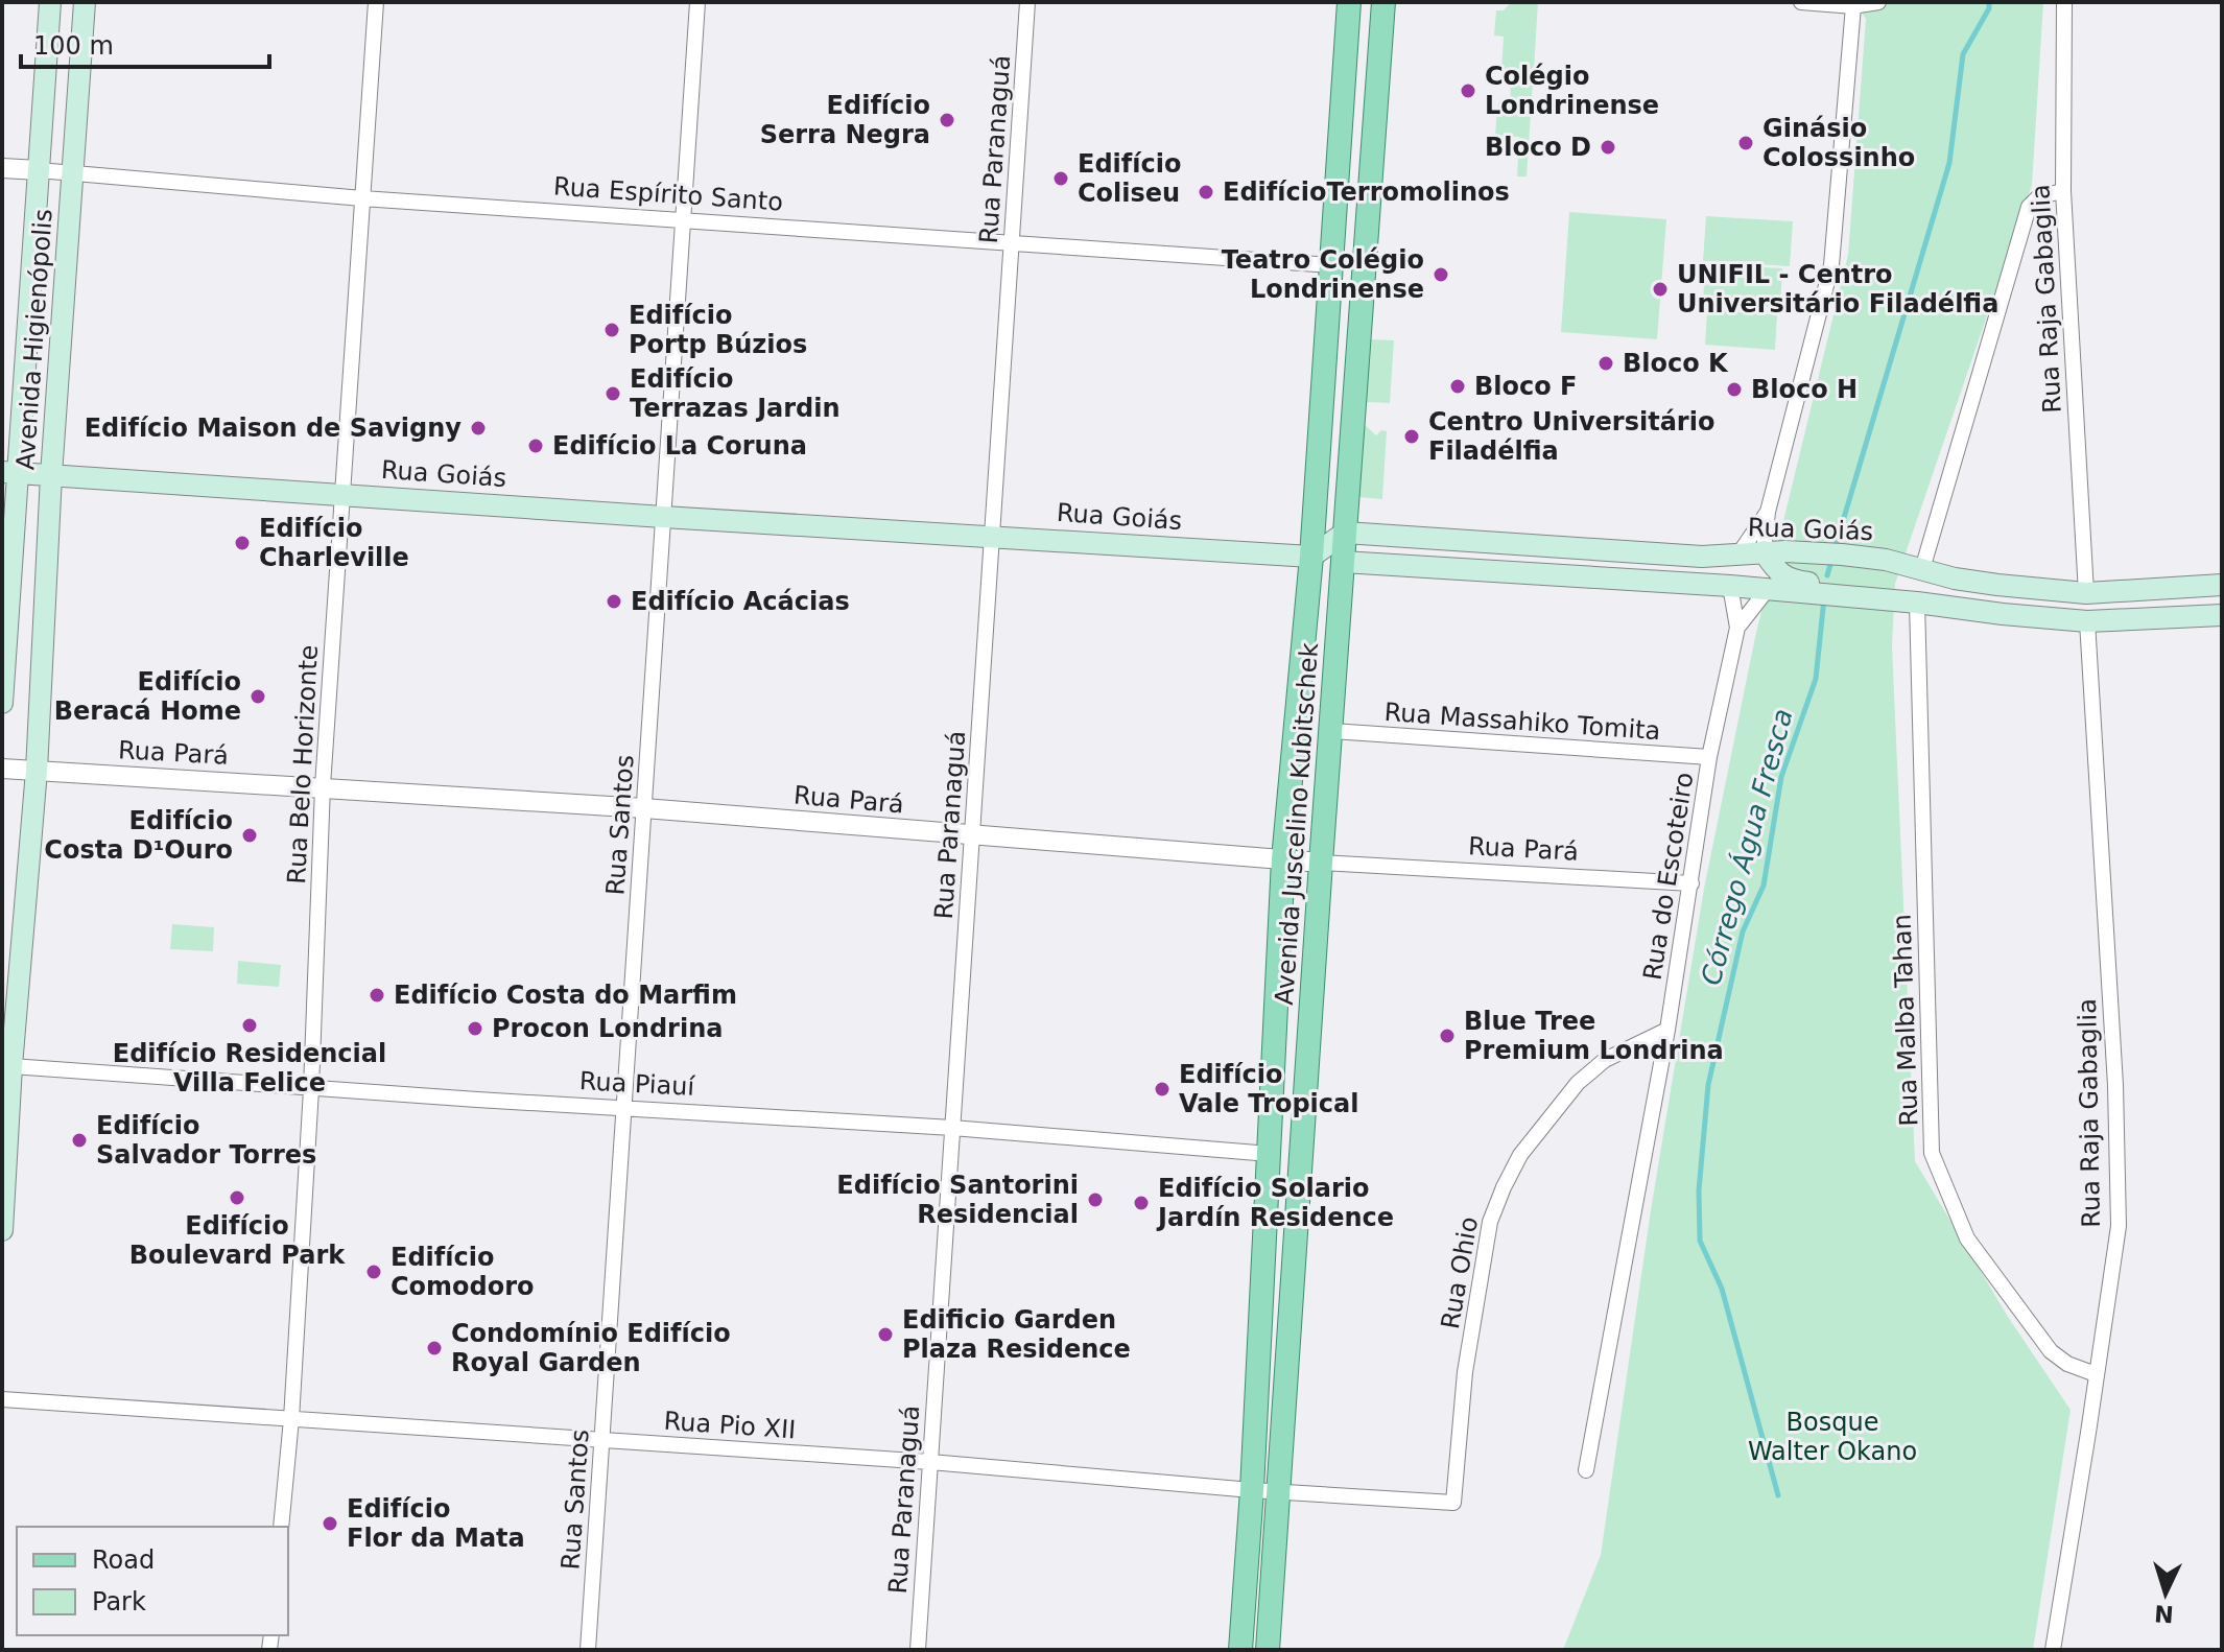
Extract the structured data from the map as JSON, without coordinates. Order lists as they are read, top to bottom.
{
  "streets": {
    "main road": ["Avenida Higienópolis", "Rua Goiás", "Avenida Juscelino Kubitschek"],
    "street": [
      "Rua Paranaguá",
      "Rua Espírito Santo",
      "Rua Raja Gabaglia",
      "Rua Massahiko Tomita",
      "Rua Pará",
      "Rua Belo Horizonte",
      "Rua Santos",
      "Rua do Escoteiro",
      "Rua Malba Tahan",
      "Rua Piauí",
      "Rua Ohio",
      "Rua Pio XII"
    ]
  },
  "crossings": [
    ["Rua Paranaguá", "Rua Espírito Santo"],
    ["Rua Paranaguá", "Rua Goiás"],
    ["Rua Paranaguá", "Rua Pará"],
    ["Rua Paranaguá", "Rua Piauí"],
    ["Rua Paranaguá", "Rua Pio XII"],
    ["Rua Espírito Santo", "Avenida Higienópolis"],
    ["Rua Espírito Santo", "Rua Belo Horizonte"],
    ["Rua Espírito Santo", "Avenida Juscelino Kubitschek"],
    ["Rua Espírito Santo", "Rua Santos"],
    ["Rua Raja Gabaglia", "Rua Goiás"],
    ["Rua Raja Gabaglia", "Rua Malba Tahan"],
    ["Avenida Higienópolis", "Rua Goiás"],
    ["Avenida Higienópolis", "Rua Pará"],
    ["Avenida Higienópolis", "Rua Piauí"],
    ["Rua Goiás", "Rua Belo Horizonte"],
    ["Rua Goiás", "Avenida Juscelino Kubitschek"],
    ["Rua Goiás", "Rua Santos"],
    ["Rua Massahiko Tomita", "Avenida Juscelino Kubitschek"],
    ["Rua Massahiko Tomita", "Rua do Escoteiro"],
    ["Rua Pará", "Rua Belo Horizonte"],
    ["Rua Pará", "Avenida Juscelino Kubitschek"],
    ["Rua Pará", "Rua Santos"],
    ["Rua Pará", "Rua do Escoteiro"],
    ["Rua Belo Horizonte", "Rua Piauí"],
    ["Rua Belo Horizonte", "Rua Pio XII"],
    ["Avenida Juscelino Kubitschek", "Rua Piauí"],
    ["Avenida Juscelino Kubitschek", "Rua Pio XII"],
    ["Rua Santos", "Rua Piauí"],
    ["Rua Santos", "Rua Pio XII"],
    ["Rua do Escoteiro", "Rua Ohio"],
    ["Rua Ohio", "Rua Pio XII"]
  ],
  "water": ["Córrego Água Fresca"],
  "parks": ["Bosque Walter Okano"],
  "places": [
    "Colégio Londrinense",
    "Edifício Serra Negra",
    "Ginásio Colossinho",
    "Bloco D",
    "Edifício Coliseu",
    "EdifícioTerromolinos",
    "Teatro Colégio Londrinense",
    "UNIFIL - Centro Universitário Filadélfia",
    "Edifício Portp Búzios",
    "Bloco K",
    "Bloco F",
    "Bloco H",
    "Edifício Terrazas Jardin",
    "Edifício Maison de Savigny",
    "Centro Universitário Filadélfia",
    "Edifício La Coruna",
    "Edifício Charleville",
    "Edifício Acácias",
    "Edifício Beracá Home",
    "Edifício Costa D¹Ouro",
    "Edifício Costa do Marfim",
    "Edifício Residencial Villa Felice",
    "Procon Londrina",
    "Blue Tree Premium Londrina",
    "Edifício Vale Tropical",
    "Edifício Salvador Torres",
    "Edifício Boulevard Park",
    "Edifício Santorini Residencial",
    "Edifício Solario Jardín Residence",
    "Edifício Comodoro",
    "Edificio Garden Plaza Residence",
    "Condomínio Edifício Royal Garden",
    "Edifício Flor da Mata"
  ],
  "legend": ["Road", "Park"],
  "scale_bar": "100 m",
  "north": "bottom"
}
